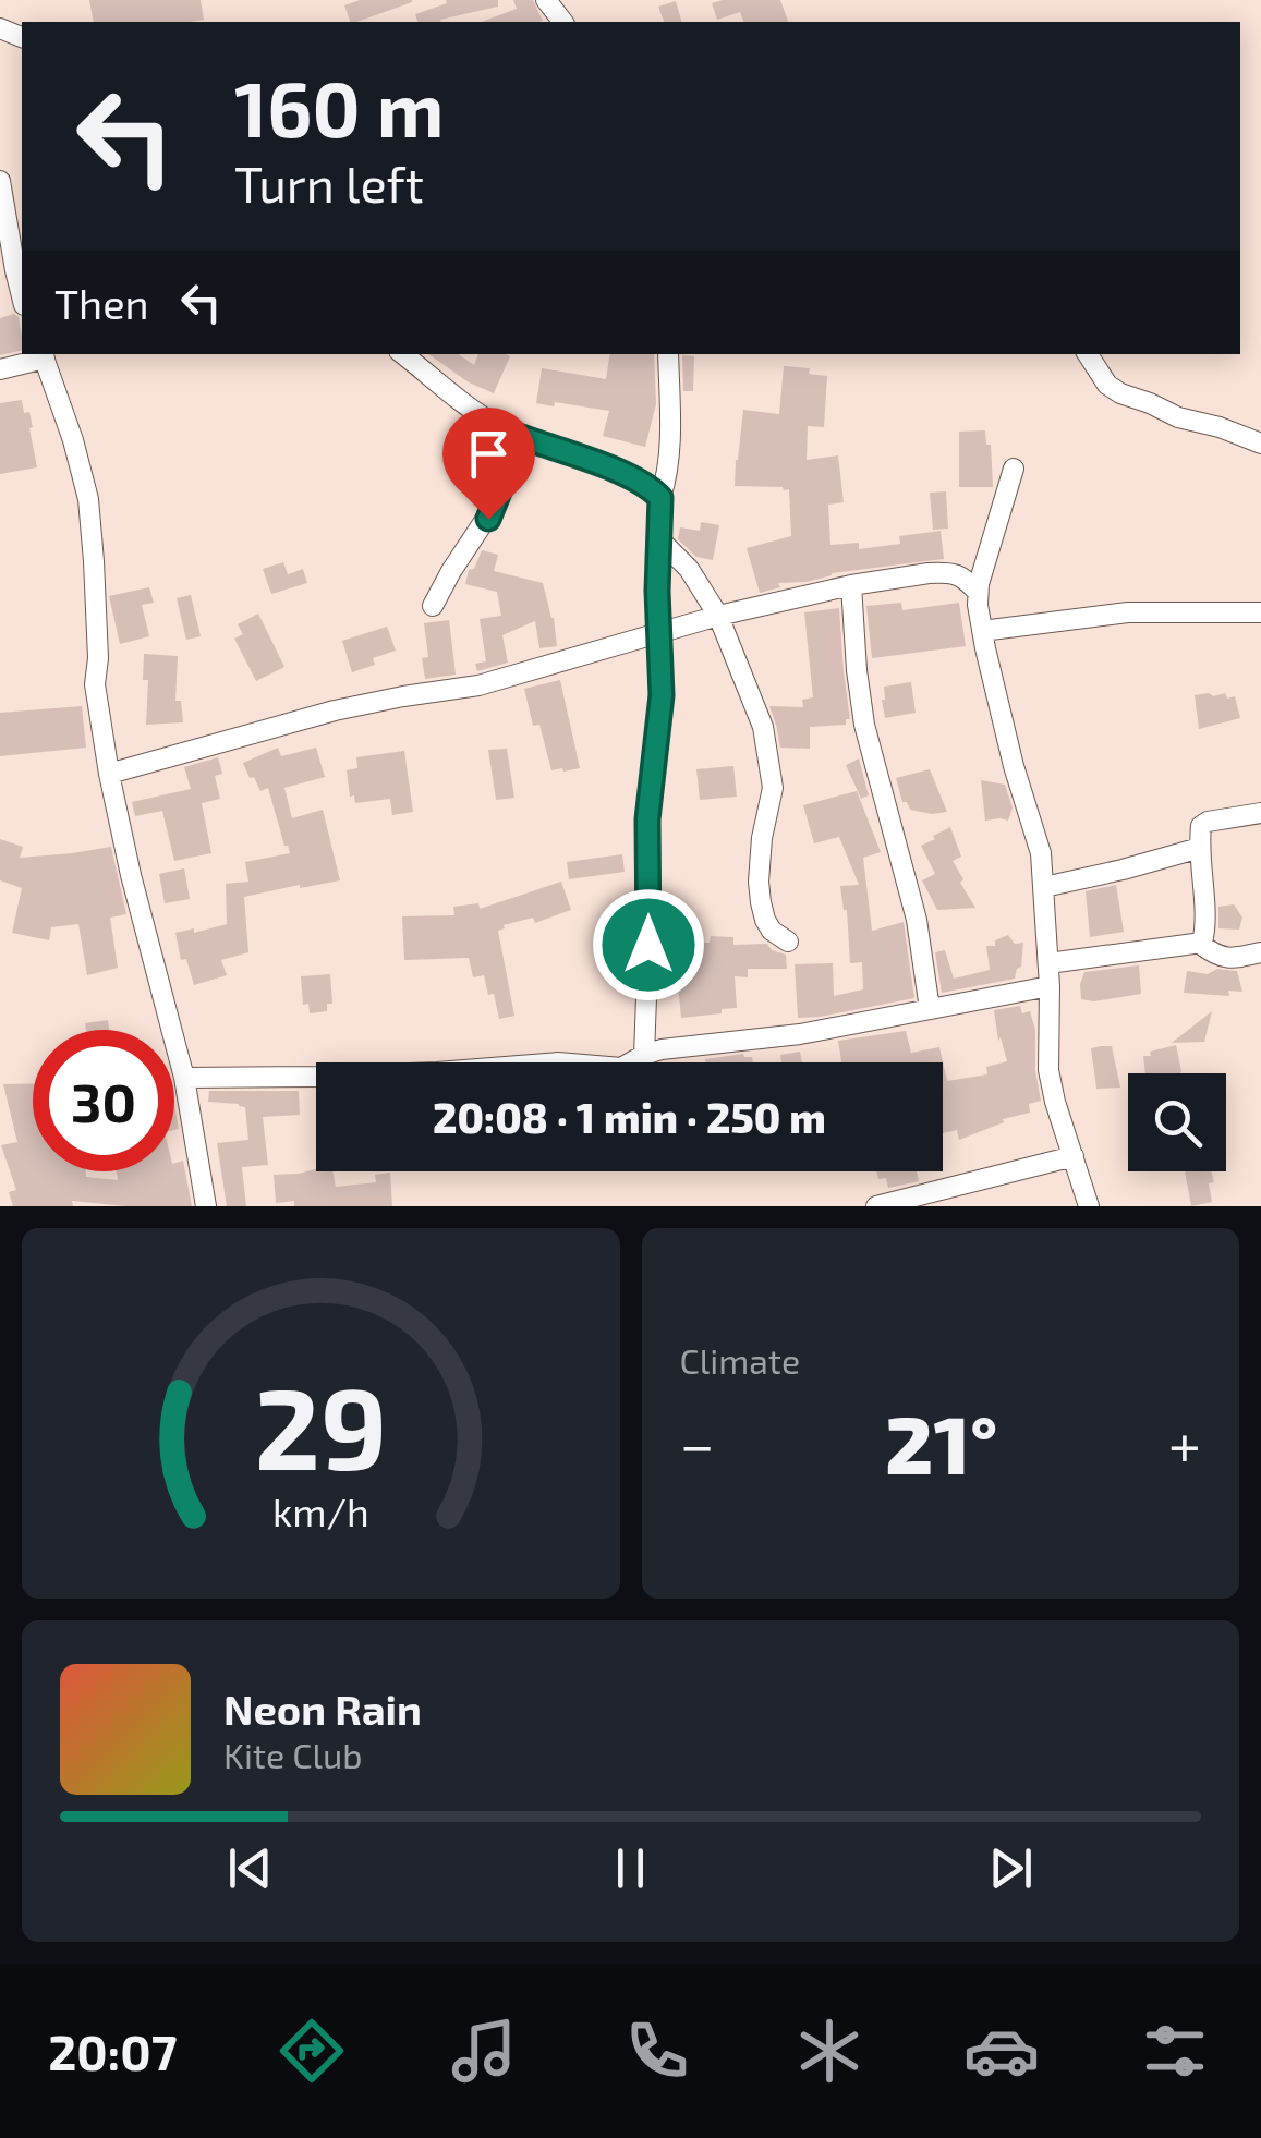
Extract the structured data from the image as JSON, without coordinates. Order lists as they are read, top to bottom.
{
  "page": {
    "turn": ["160 m", "Turn left"],
    "then": "Then",
    "limit": "30",
    "trip": "20:08 · 1 min · 250 m",
    "tile": "Climate",
    "heat": ["−", "21°", "+"],
    "song": ["Neon Rain", "Kite Club"],
    "tabs": "20:07",
    "gauge": ["29", "km/h"]
  }
}
